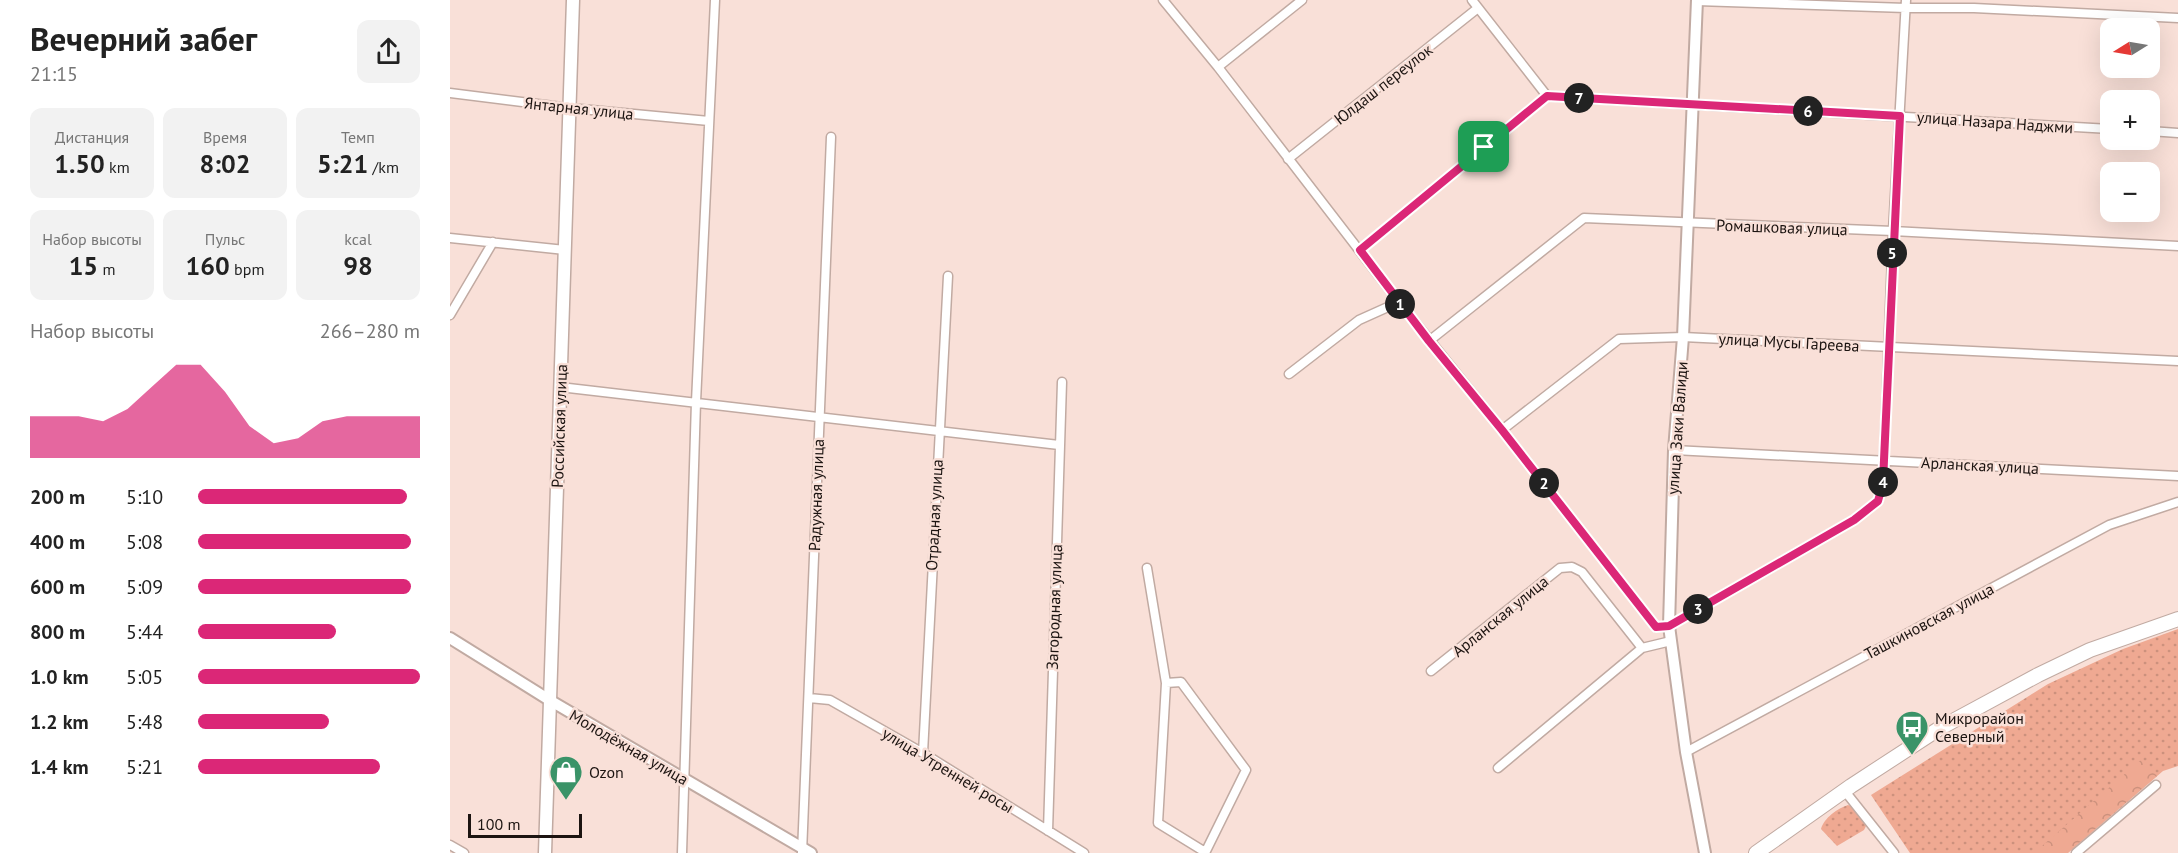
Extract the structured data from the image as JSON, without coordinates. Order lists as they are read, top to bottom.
{
  "streets": {
    "main road": ["Российская улица"],
    "street": [
      "Юлдаш переулок",
      "Янтарная улица",
      "улица Назара Наджми",
      "Ромашковая улица",
      "улица Мусы Гареева",
      "улица Заки Валиди",
      "Арланская улица",
      "Радужная улица",
      "Отрадная улица",
      "Загородная улица",
      "Ташкиновская улица",
      "Молодёжная улица",
      "улица Утренней росы"
    ]
  },
  "crossings": [
    ["Янтарная улица", "Российская улица"],
    ["улица Назара Наджми", "улица Заки Валиди"],
    ["Ромашковая улица", "улица Заки Валиди"],
    ["улица Мусы Гареева", "улица Заки Валиди"],
    ["Российская улица", "Молодёжная улица"],
    ["улица Заки Валиди", "Арланская улица"],
    ["улица Заки Валиди", "Ташкиновская улица"],
    ["Радужная улица", "Молодёжная улица"],
    ["Радужная улица", "улица Утренней росы"],
    ["Отрадная улица", "улица Утренней росы"],
    ["Загородная улица", "улица Утренней росы"]
  ],
  "places": {
    "bus stop": ["Микрорайон Северный"],
    "shop": ["Ozon"]
  },
  "scale_bar": "100 m",
  "north": "left",
  "page": {
    "heading": ["Вечерний забег", "21:15"],
    "map_buttons": ["+", "−"],
    "pins": [
      "7",
      "6",
      "5",
      "1",
      "4",
      "2",
      "3"
    ],
    "stats": [
      ["Дистанция", "1.50 km"],
      ["Время", "8:02"],
      ["Темп", "5:21 /km"],
      ["Набор высоты", "15 m"],
      ["Пульс", "160 bpm"],
      ["kcal", "98"]
    ],
    "chart": ["Набор высоты", "266–280 m"],
    "list": [
      {
        "name": "200 m",
        "note": "5:10"
      },
      {
        "name": "400 m",
        "note": "5:08"
      },
      {
        "name": "600 m",
        "note": "5:09"
      },
      {
        "name": "800 m",
        "note": "5:44"
      },
      {
        "name": "1.0 km",
        "note": "5:05"
      },
      {
        "name": "1.2 km",
        "note": "5:48"
      },
      {
        "name": "1.4 km",
        "note": "5:21"
      }
    ],
    "scale": "100 m"
  }
}
